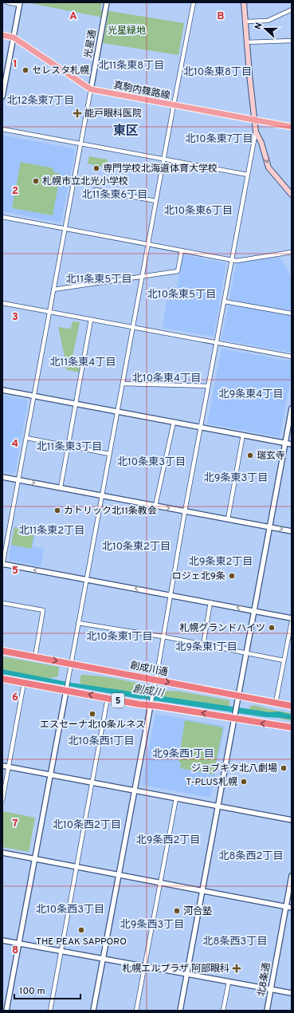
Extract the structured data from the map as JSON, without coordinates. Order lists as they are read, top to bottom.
{
  "streets": {
    "highway": ["創成川通", "5"],
    "main road": ["真駒内篠路線"],
    "street": ["光星通", "北8条通"]
  },
  "crossings": [
    ["光星通", "真駒内篠路線"]
  ],
  "districts": [
    "北11条東8丁目",
    "北10条東8丁目",
    "北12条東7丁目",
    "東区",
    "北10条東7丁目",
    "北11条東6丁目",
    "北10条東6丁目",
    "北11条東5丁目",
    "北10条東5丁目",
    "北11条東4丁目",
    "北10条東4丁目",
    "北9条東4丁目",
    "北11条東3丁目",
    "北10条東3丁目",
    "北9条東3丁目",
    "北11条東2丁目",
    "北10条東2丁目",
    "北9条東2丁目",
    "北10条東1丁目",
    "北9条東1丁目",
    "北10条西1丁目",
    "北9条西1丁目",
    "北10条西2丁目",
    "北9条西2丁目",
    "北8条西2丁目",
    "北10条西3丁目",
    "北9条西3丁目",
    "北8条西3丁目"
  ],
  "water": ["創成川"],
  "parks": ["光星緑地"],
  "places": {
    "other": [
      "セレスタ札幌",
      "専門学校北海道体育大学校",
      "札幌市立北光小学校",
      "瑞玄寺",
      "カトリック北11条教会",
      "ロジェ北9条",
      "札幌グランドハイツ",
      "エスセーナ北10条ルネス",
      "ジョブキタ北八劇場",
      "T-PLUS札幌",
      "河合塾",
      "THE PEAK SAPPORO"
    ],
    "health": ["能戸眼科医院", "札幌エルプラザ 阿部眼科"]
  },
  "scale_bar": "100 m",
  "north": "left",
  "grid": {
    "columns": ["A", "B"],
    "rows": [
      "1",
      "2",
      "3",
      "4",
      "5",
      "6",
      "7",
      "8"
    ]
  }
}
